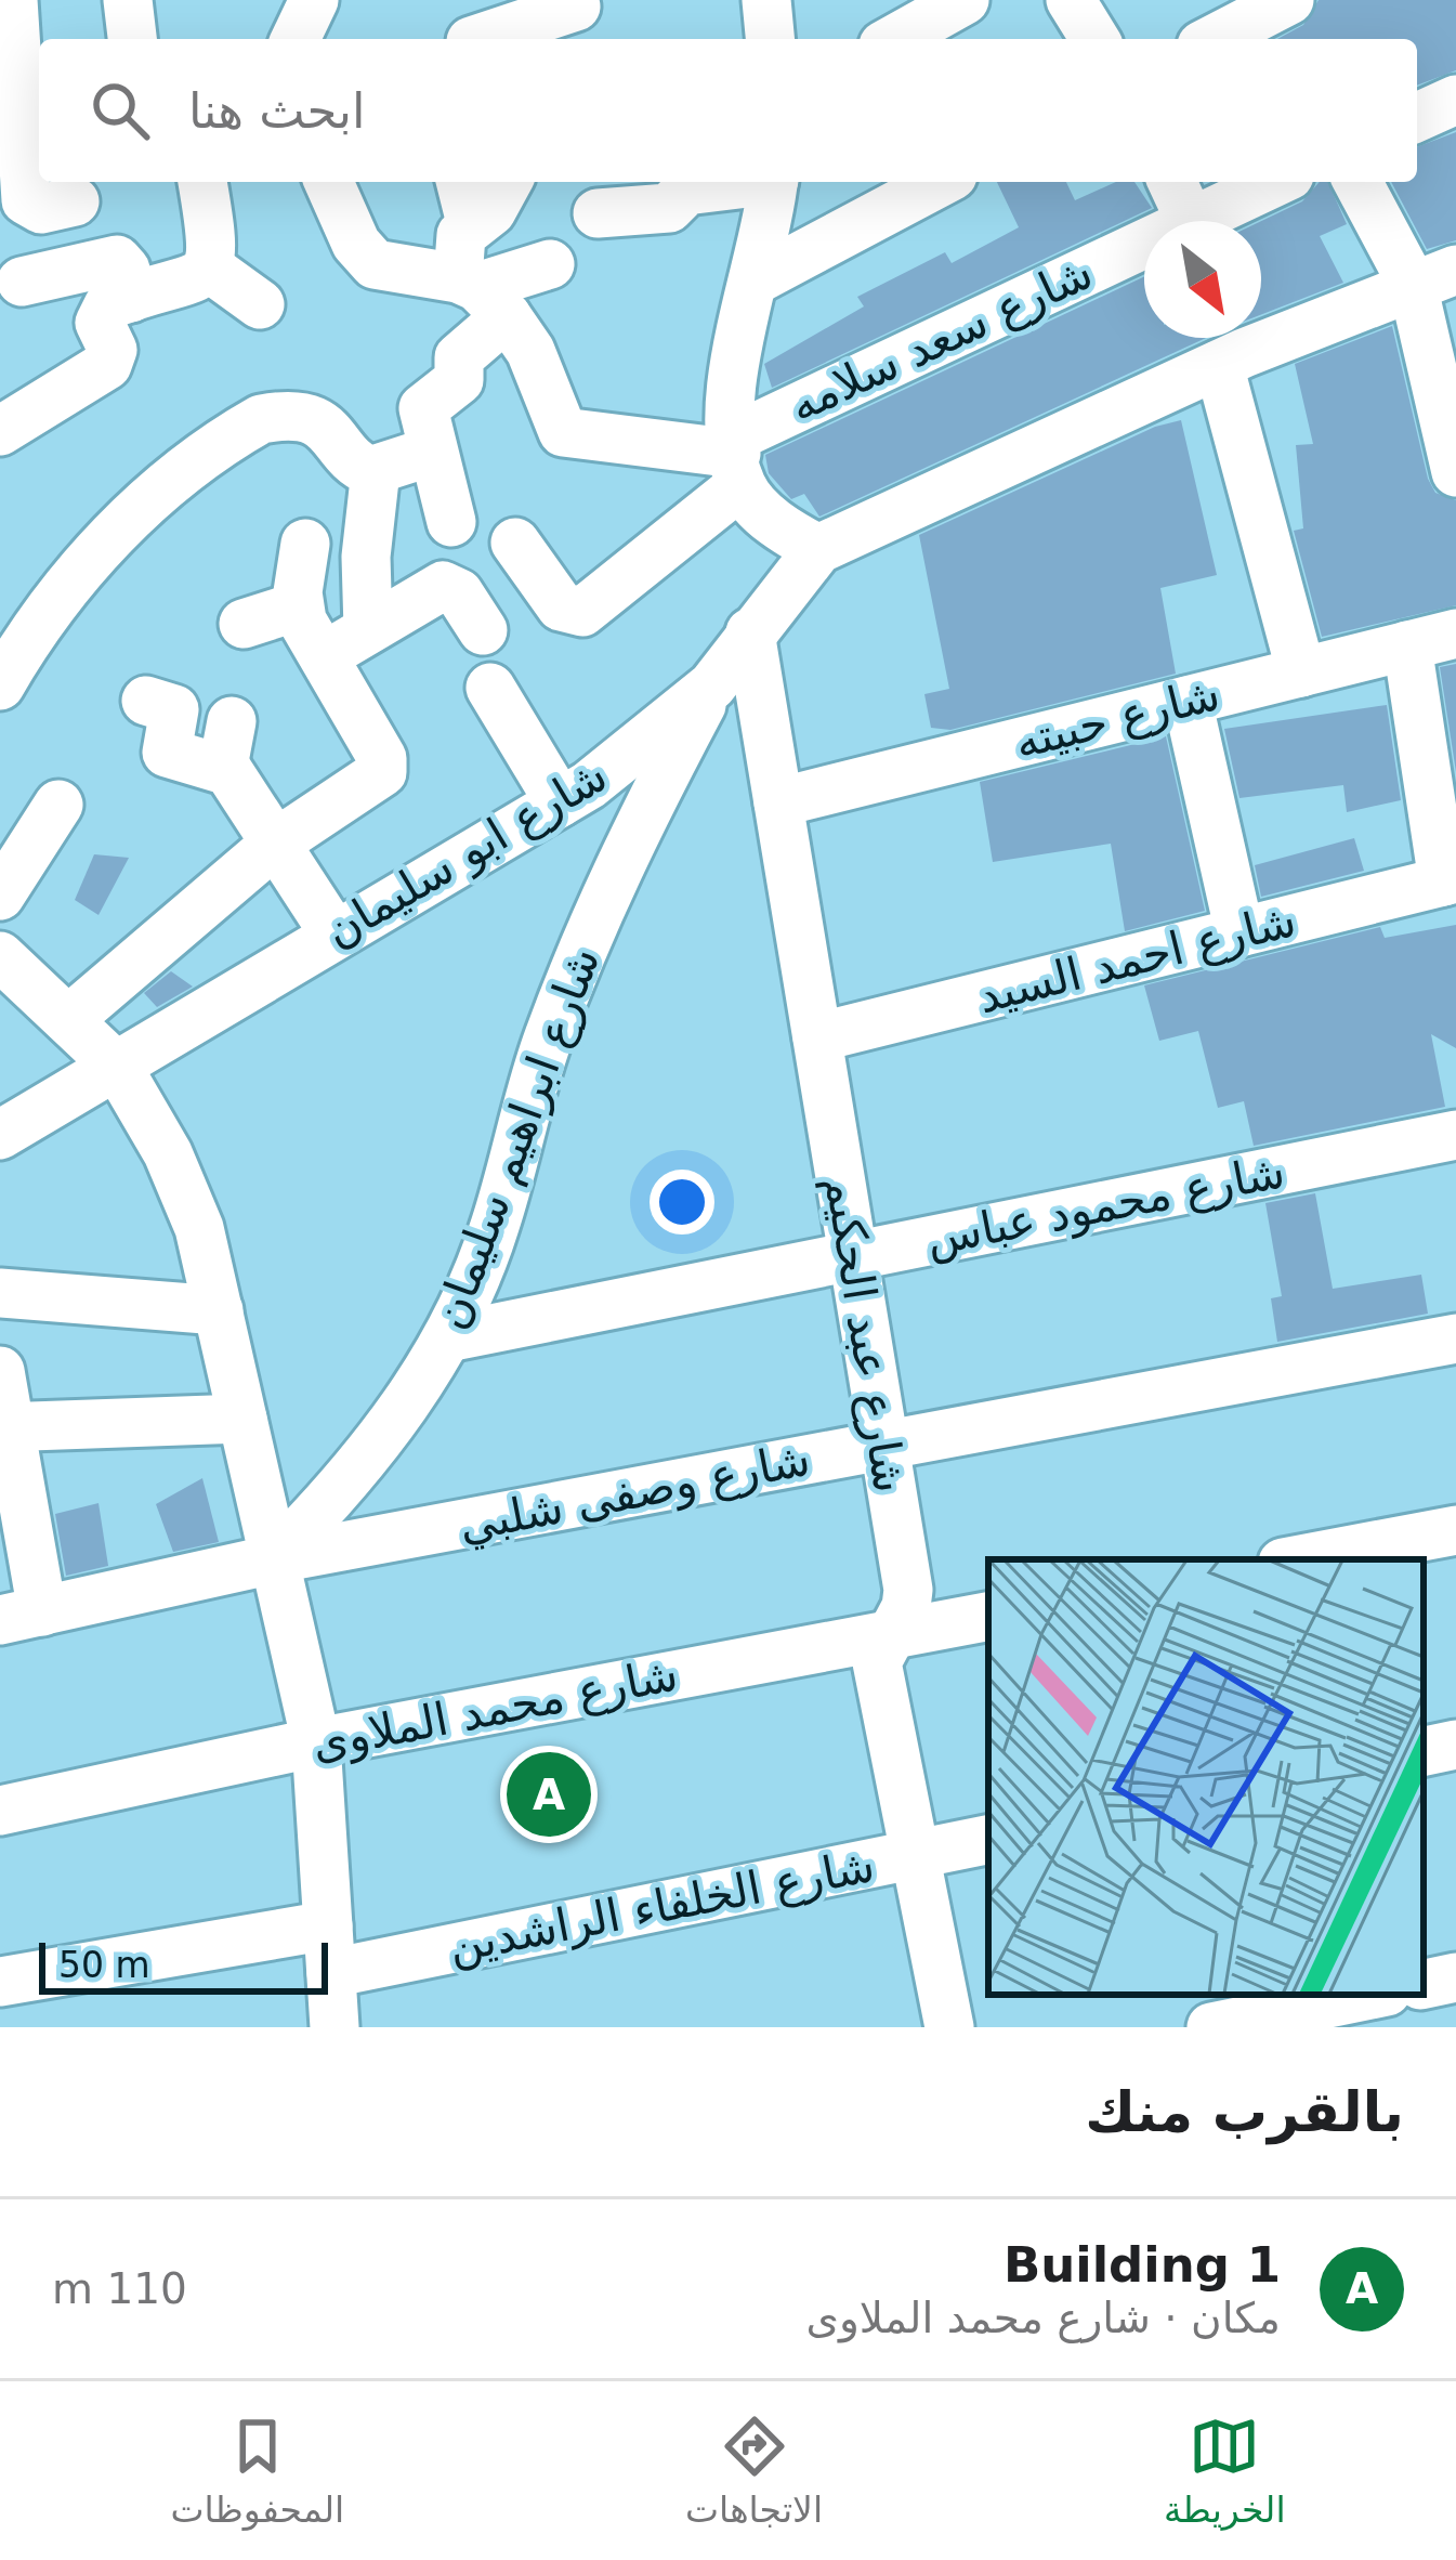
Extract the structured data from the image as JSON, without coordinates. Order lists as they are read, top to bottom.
{
  "streets": {
    "street": [
      "شارع سعد سلامه",
      "شارع حبيته",
      "شارع ابو سليمان",
      "شارع احمد السيد",
      "شارع ابراهيم سليمان",
      "شارع محمود عباس",
      "شارع عبد الحكيم",
      "شارع وصفى شلبي",
      "شارع محمد الملاوى",
      "شارع الخلفاء الراشدين"
    ]
  },
  "crossings": [
    ["شارع حبيته", "شارع عبد الحكيم"],
    ["شارع ابو سليمان", "شارع ابراهيم سليمان"],
    ["شارع ابو سليمان", "شارع عبد الحكيم"],
    ["شارع احمد السيد", "شارع عبد الحكيم"],
    ["شارع ابراهيم سليمان", "شارع محمود عباس"],
    ["شارع ابراهيم سليمان", "شارع وصفى شلبي"],
    ["شارع محمود عباس", "شارع عبد الحكيم"],
    ["شارع عبد الحكيم", "شارع وصفى شلبي"],
    ["شارع عبد الحكيم", "شارع محمد الملاوى"],
    ["شارع عبد الحكيم", "شارع الخلفاء الراشدين"]
  ],
  "scale_bar": "50 m",
  "north": "bottom right",
  "page": {
    "search": "ابحث هنا",
    "pins": "A",
    "scale": "50 m",
    "heading": "بالقرب منك",
    "list": [
      {
        "mark": "A",
        "name": "Building 1",
        "note": "مكان · شارع محمد الملاوى",
        "value": "110 m"
      }
    ],
    "nav": ["الخريطة", "الاتجاهات", "المحفوظات"]
  }
}
